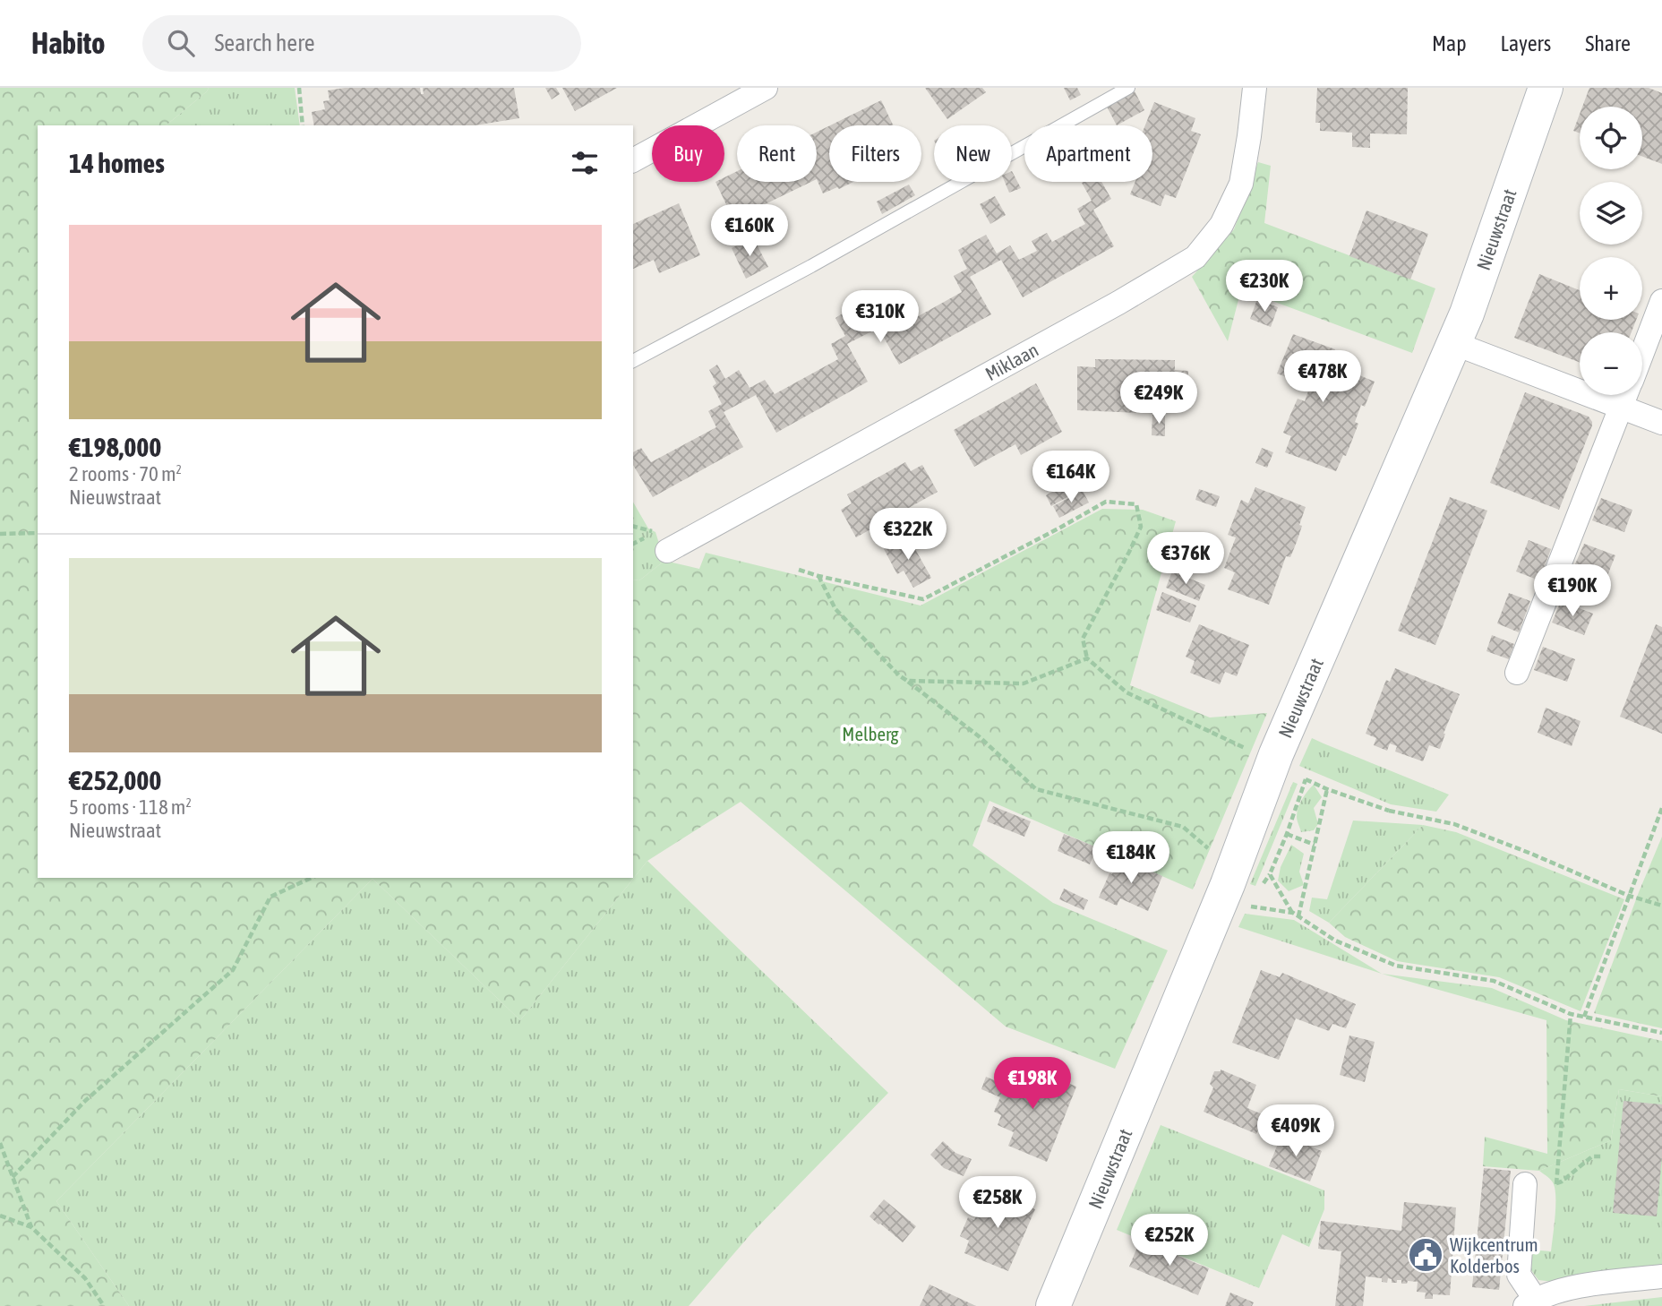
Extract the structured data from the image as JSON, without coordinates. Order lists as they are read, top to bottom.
{
  "streets": {
    "street": ["Nieuwstraat", "Miklaan"]
  },
  "parks": ["Melberg"],
  "places": {
    "public building": ["Wijkcentrum Kolderbos"]
  },
  "page": {
    "header": "Habito",
    "search": "Search here",
    "nav": ["Map", "Layers", "Share"],
    "map_buttons": ["+", "−"],
    "chip": [
      "Buy",
      "Rent",
      "Filters",
      "New",
      "Apartment"
    ],
    "heading": "14 homes",
    "list": [
      {
        "name": "€198,000",
        "note": "2 rooms · 70 m² · Nieuwstraat"
      },
      {
        "name": "€252,000",
        "note": "5 rooms · 118 m² · Nieuwstraat"
      }
    ],
    "price": [
      "€160K",
      "€230K",
      "€310K",
      "€478K",
      "€249K",
      "€164K",
      "€322K",
      "€376K",
      "€190K",
      "€184K",
      "€198K",
      "€409K",
      "€258K",
      "€252K"
    ]
  }
}
